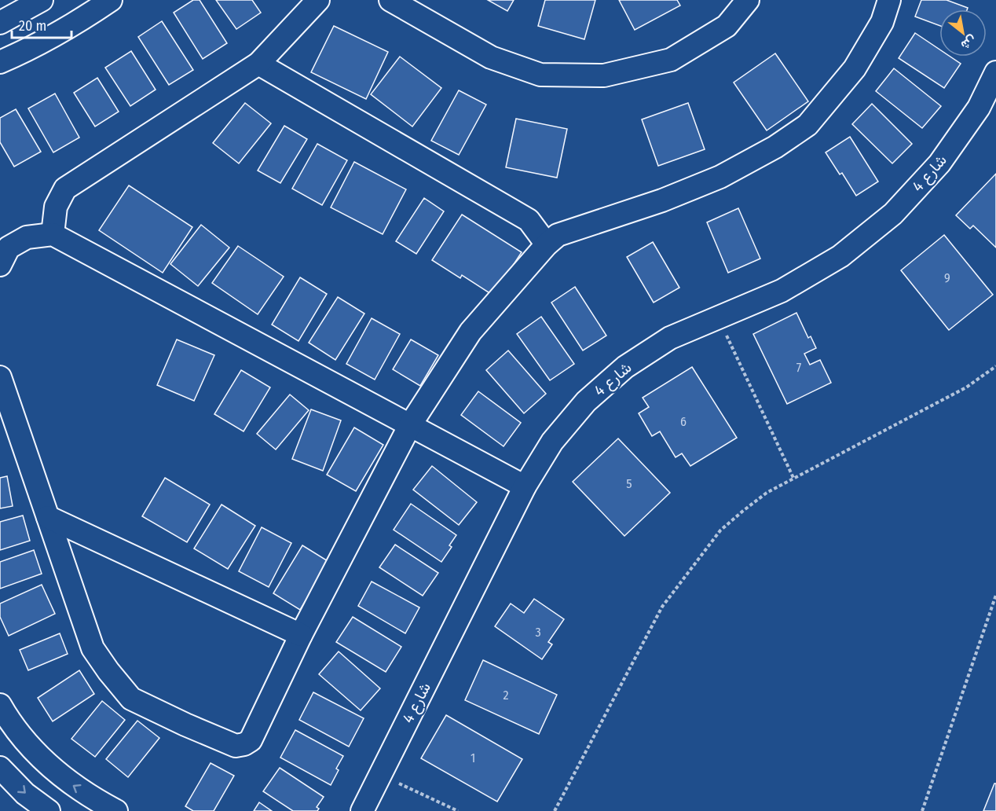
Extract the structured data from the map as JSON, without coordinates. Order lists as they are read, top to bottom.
{
  "streets": {
    "street": ["شارع 4"]
  },
  "house_numbers": [
    "9",
    "7",
    "6",
    "5",
    "3",
    "2",
    "1"
  ],
  "scale_bar": "20 m",
  "north": "bottom right"
}
